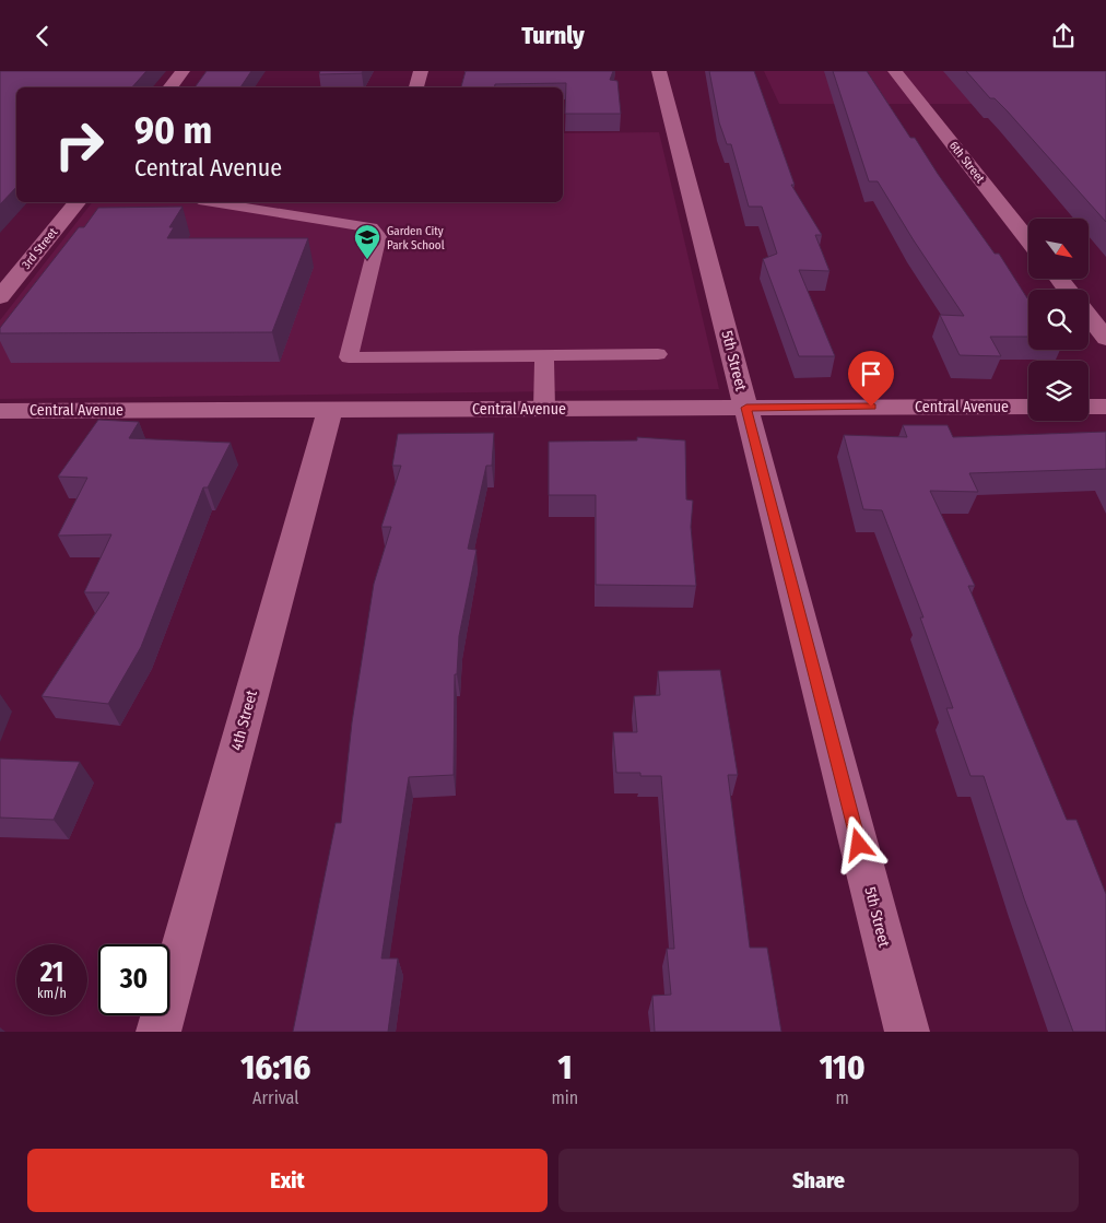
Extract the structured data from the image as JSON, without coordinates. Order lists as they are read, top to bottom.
{
  "streets": {
    "street": [
      "6th Street",
      "3rd Street",
      "5th Street",
      "Central Avenue",
      "4th Street"
    ]
  },
  "crossings": [
    ["5th Street", "Central Avenue"],
    ["Central Avenue", "4th Street"]
  ],
  "places": {
    "school or university": ["Garden City Park School"]
  },
  "north": "bottom right",
  "page": {
    "header": "Turnly",
    "turn": ["90 m", "Central Avenue"],
    "speed": "21 km/h",
    "limit": "30",
    "eta": [
      "16:16",
      "Arrival",
      "1",
      "min",
      "110",
      "m"
    ],
    "buttons": ["Exit", "Share"]
  }
}
